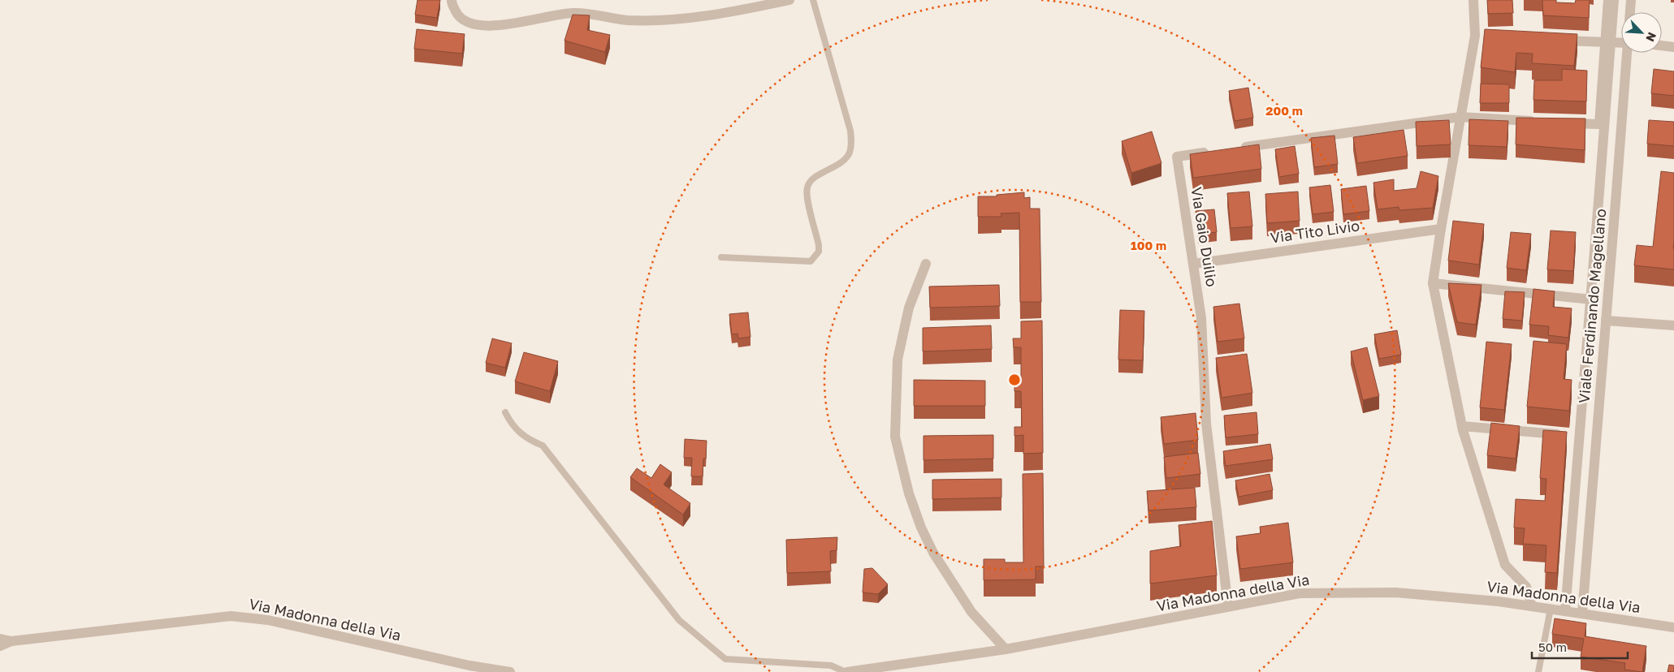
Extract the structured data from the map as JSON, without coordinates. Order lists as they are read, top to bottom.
{
  "streets": {
    "street": [
      "Via Tito Livio",
      "Via Gaio Duilio",
      "Viale Ferdinando Magellano",
      "Via Madonna della Via"
    ]
  },
  "crossings": [
    ["Via Tito Livio", "Via Gaio Duilio"],
    ["Via Gaio Duilio", "Via Madonna della Via"],
    ["Viale Ferdinando Magellano", "Via Madonna della Via"]
  ],
  "scale_bar": "50 m",
  "north": "bottom right",
  "rings": ["200 m", "100 m"]
}
